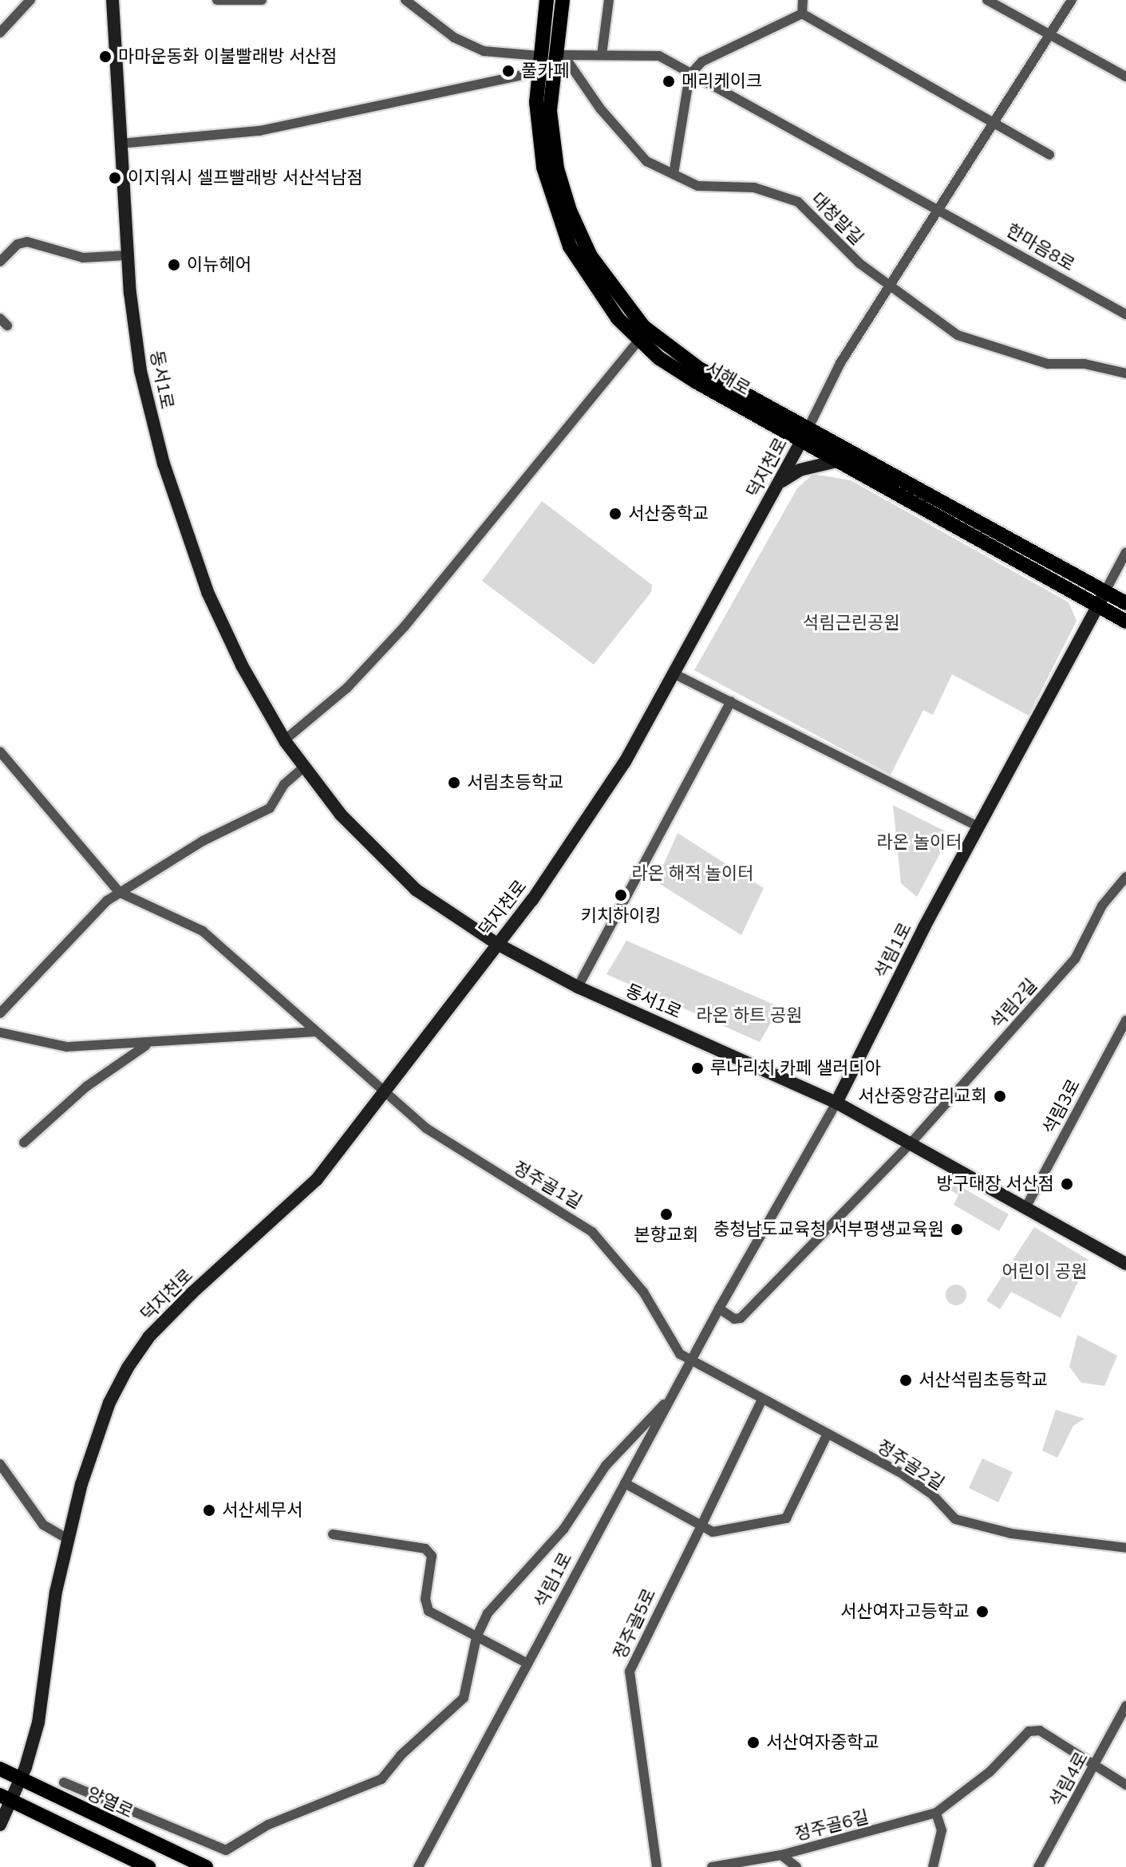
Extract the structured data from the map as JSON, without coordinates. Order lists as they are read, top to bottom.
{
  "streets": {
    "main road": ["서해로", "양열로"],
    "street": [
      "대청말길",
      "한마음8로",
      "동서1로",
      "덕지천로",
      "석림1로",
      "석림2길",
      "석림3로",
      "정주골1길",
      "정주골2길",
      "정주골5로",
      "석림4로",
      "정주골6길"
    ]
  },
  "crossings": [
    ["대청말길", "한마음8로"],
    ["대청말길", "서해로"],
    ["대청말길", "덕지천로"],
    ["한마음8로", "서해로"],
    ["한마음8로", "덕지천로"],
    ["서해로", "덕지천로"],
    ["서해로", "석림1로"],
    ["동서1로", "덕지천로"],
    ["동서1로", "석림1로"],
    ["동서1로", "석림2길"],
    ["동서1로", "석림3로"],
    ["덕지천로", "정주골1길"],
    ["덕지천로", "양열로"],
    ["석림1로", "정주골1길"],
    ["석림1로", "정주골2길"],
    ["정주골1길", "정주골2길"],
    ["정주골2길", "정주골5로"],
    ["석림4로", "정주골6길"]
  ],
  "parks": [
    "석림근린공원",
    "라온 놀이터",
    "라온 해적 놀이터",
    "라온 하트 공원",
    "어린이 공원"
  ],
  "places": [
    "마마운동화 이불빨래방 서산점",
    "풀카페",
    "메리케이크",
    "이지워시 셀프빨래방 서산석남점",
    "이뉴헤어",
    "서산중학교",
    "서림초등학교",
    "키치하이킹",
    "루나리치 카페 샐러디아",
    "서산중앙감리교회",
    "방구대장 서산점",
    "본향교회",
    "충청남도교육청 서부평생교육원",
    "서산석림초등학교",
    "서산세무서",
    "서산여자고등학교",
    "서산여자중학교"
  ]
}
